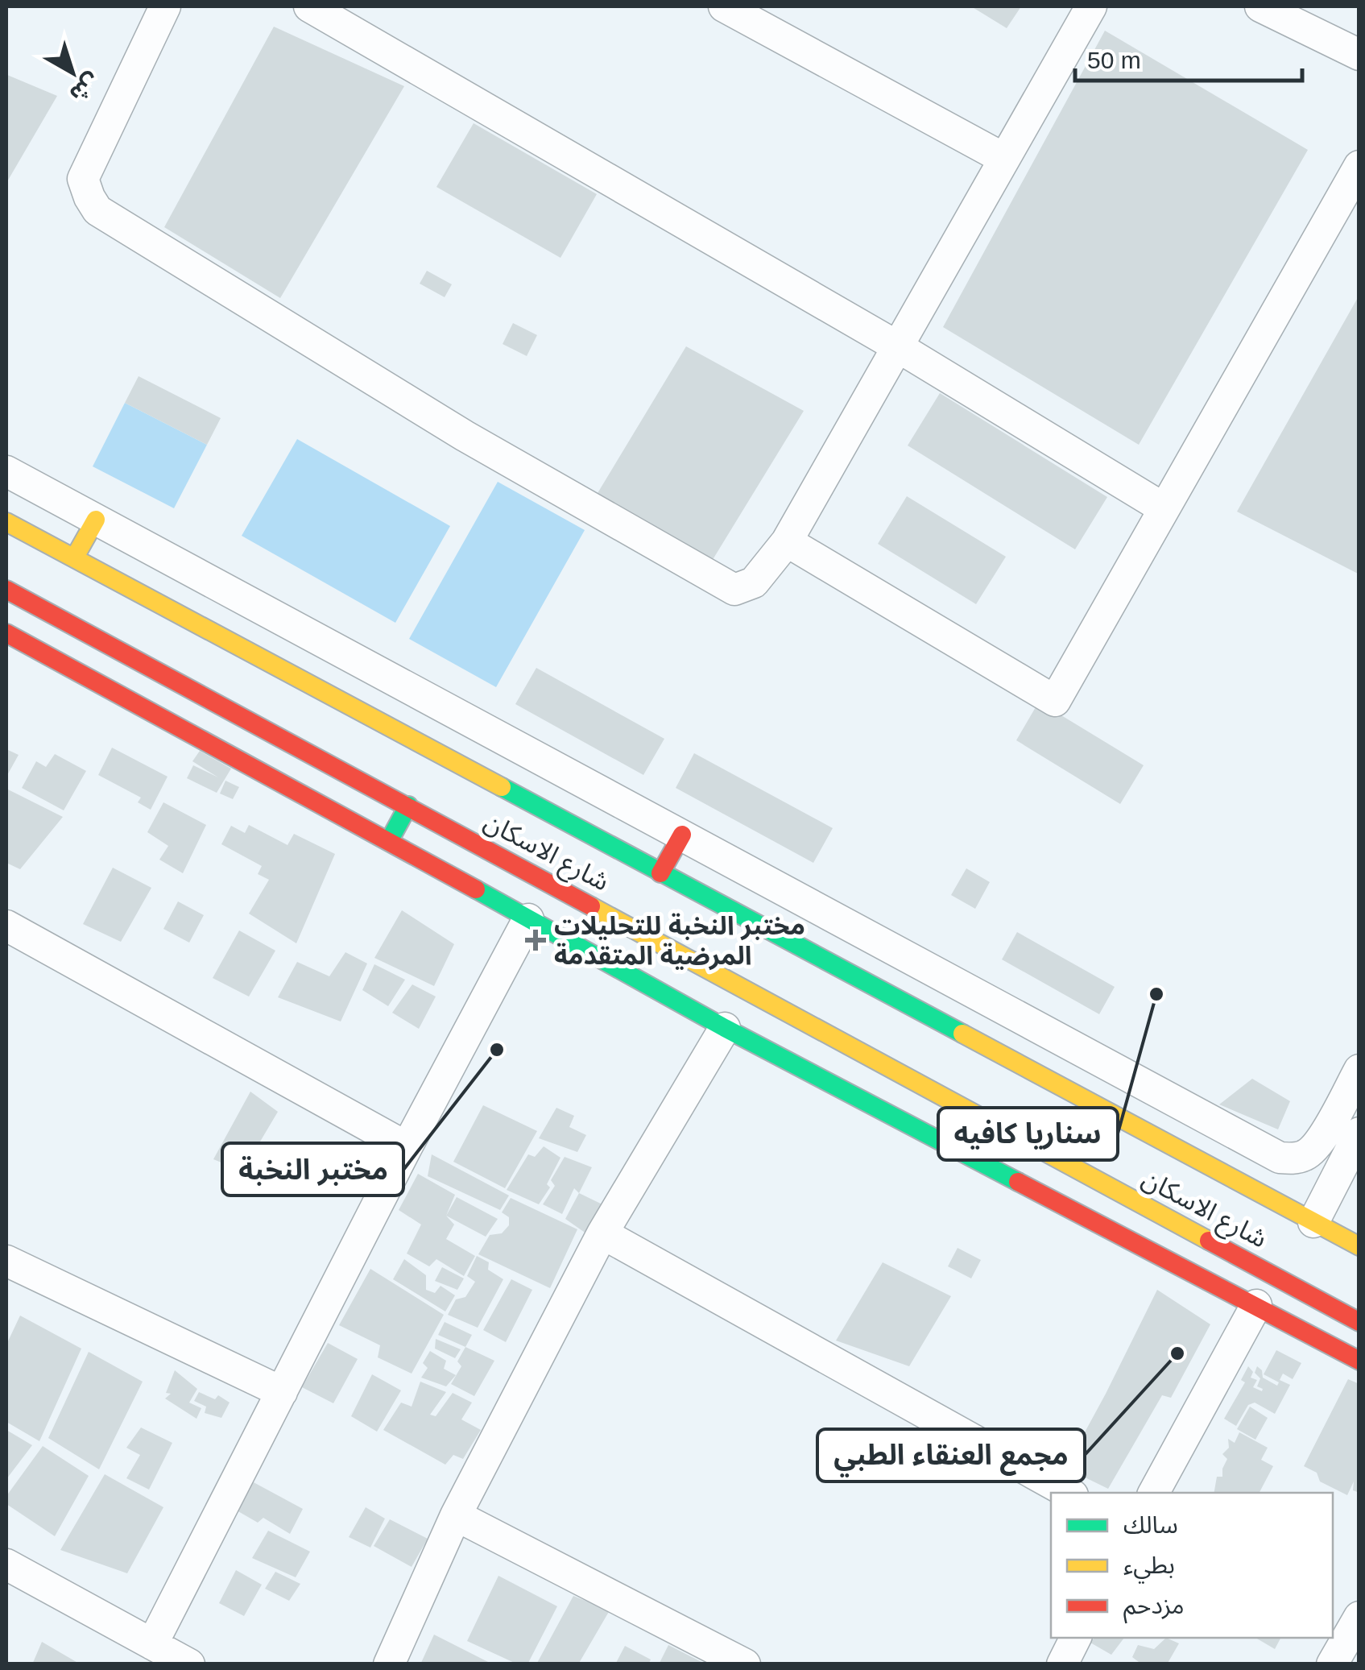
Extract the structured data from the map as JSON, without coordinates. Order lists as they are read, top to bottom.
{
  "streets": {
    "main road": ["شارع الاسكان"]
  },
  "places": {
    "health": ["مختبر النخبة للتحليلات المرضية المتقدمة"],
    "other": ["سناريا كافيه", "مختبر النخبة", "مجمع العنقاء الطبي"]
  },
  "legend": ["سالك", "بطيء", "مزدحم"],
  "scale_bar": "50 m",
  "north": "bottom right"
}
